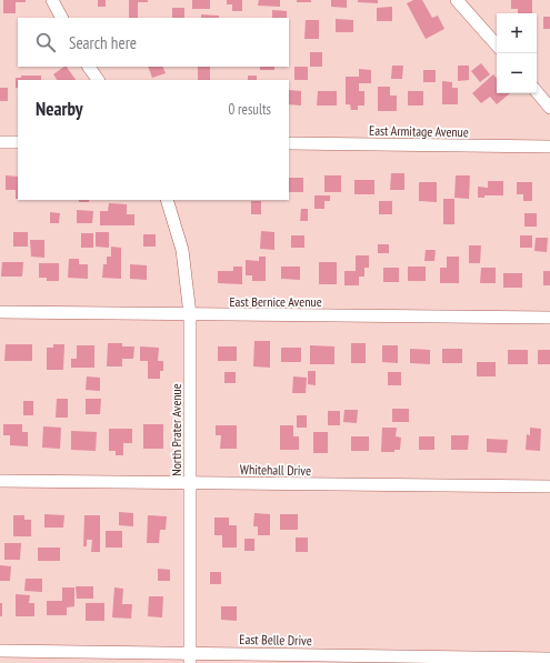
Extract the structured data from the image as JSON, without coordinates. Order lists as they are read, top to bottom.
{
  "streets": {
    "street": [
      "East Armitage Avenue",
      "East Bernice Avenue",
      "North Prater Avenue",
      "Whitehall Drive",
      "East Belle Drive"
    ]
  },
  "crossings": [
    ["East Bernice Avenue", "North Prater Avenue"],
    ["North Prater Avenue", "Whitehall Drive"],
    ["North Prater Avenue", "East Belle Drive"]
  ],
  "page": {
    "map_buttons": ["+", "−"],
    "search": "Search here",
    "heading": ["Nearby", "0 results"]
  }
}
